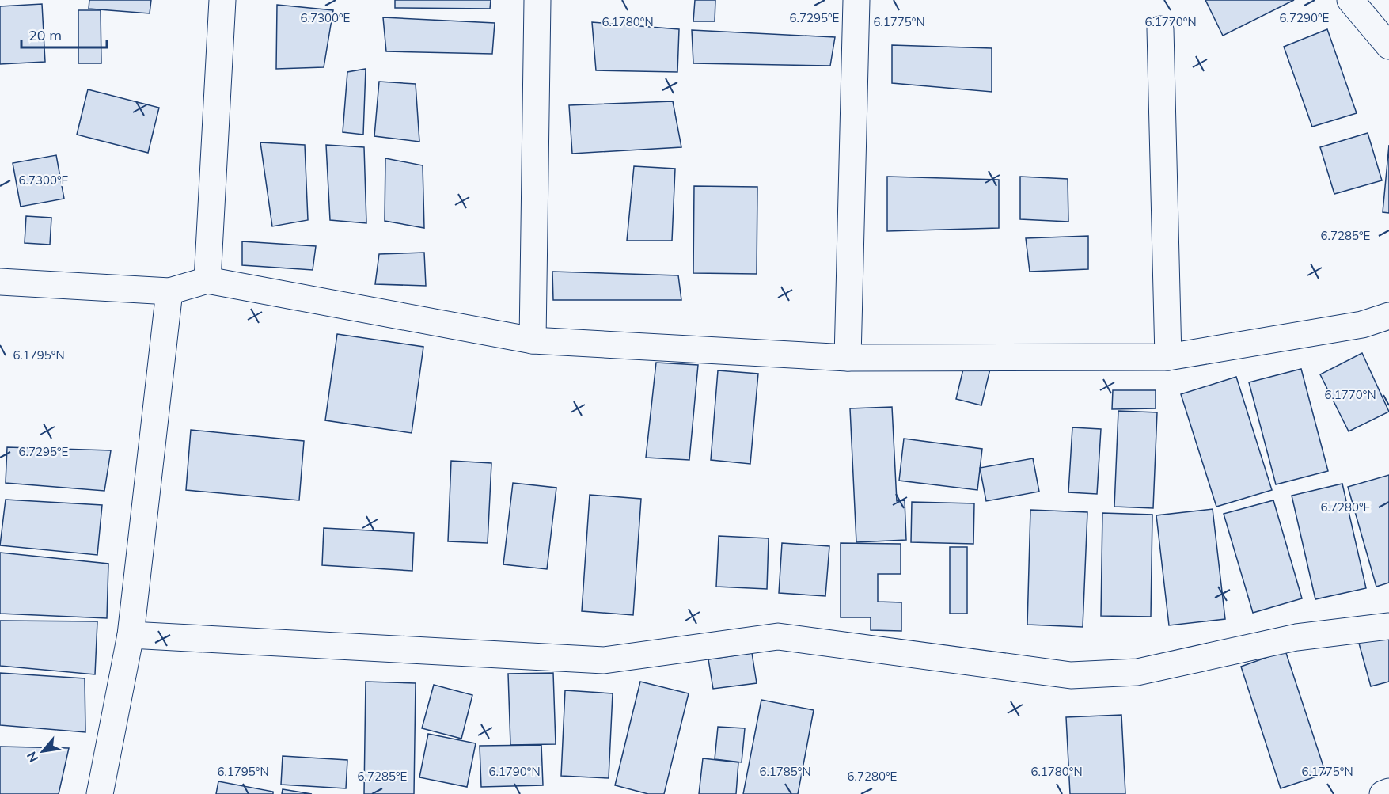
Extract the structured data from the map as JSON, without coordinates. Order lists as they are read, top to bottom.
{
  "scale_bar": "20 m",
  "north": "bottom left",
  "coordinates": [
    "6.7300°E",
    "6.7295°E",
    "6.7290°E",
    "6.1780°N",
    "6.1775°N",
    "6.1770°N",
    "6.7285°E",
    "6.1795°N",
    "6.7280°E",
    "6.1790°N",
    "6.1785°N"
  ]
}
